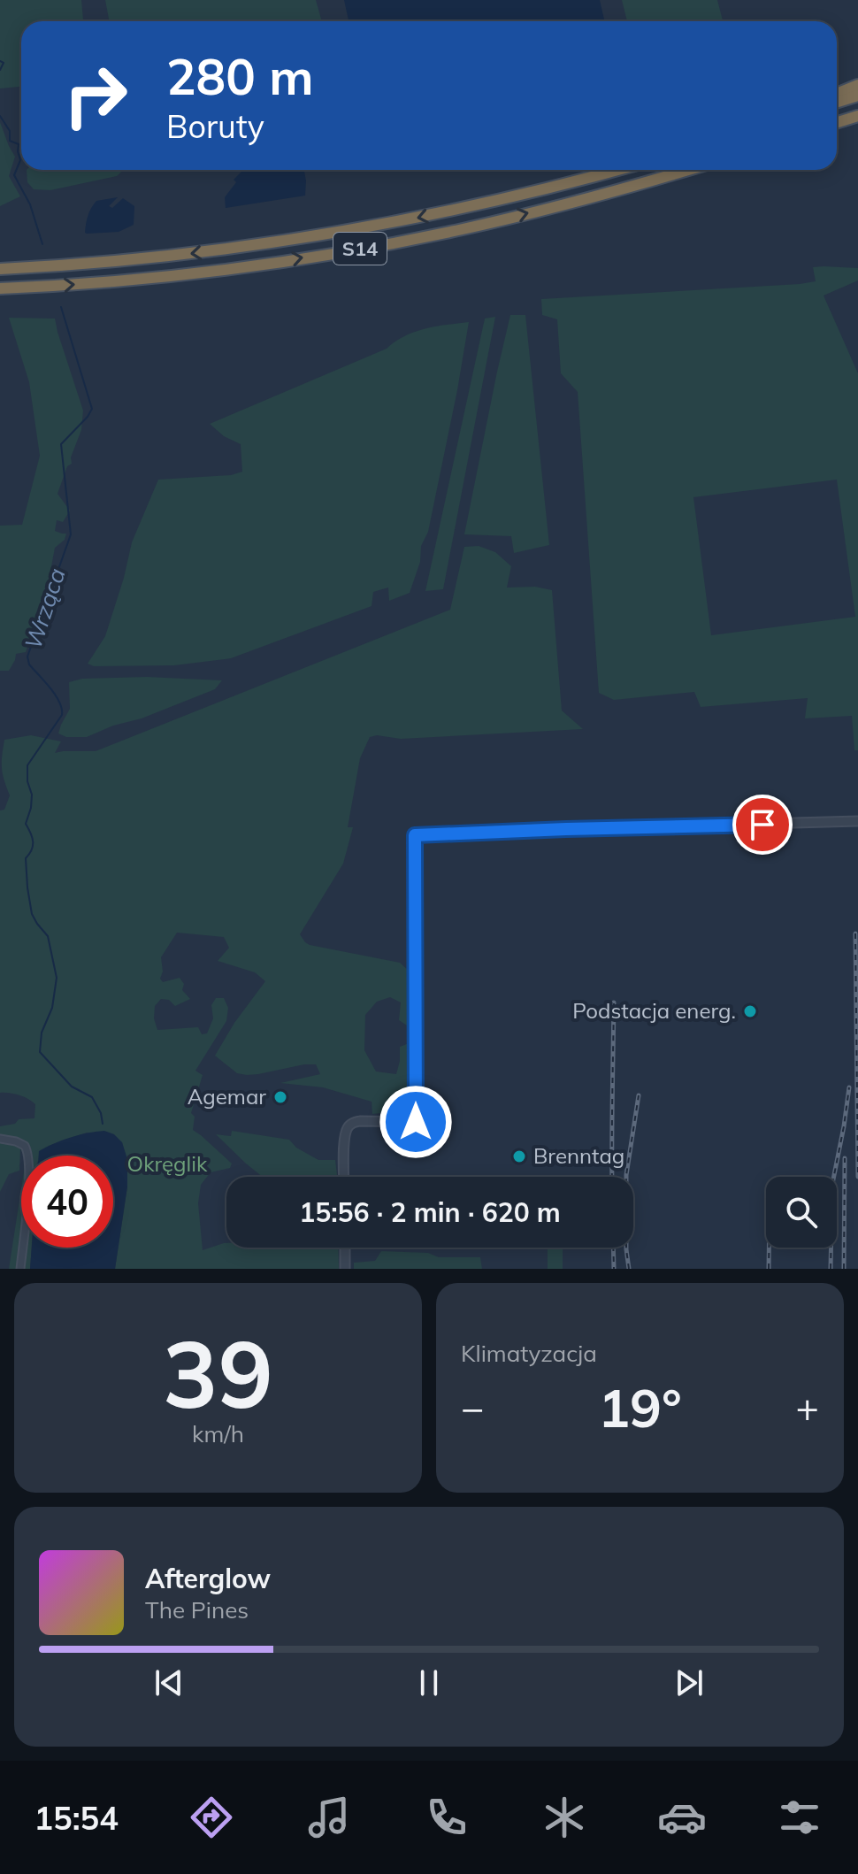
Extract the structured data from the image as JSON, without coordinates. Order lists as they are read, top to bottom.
{
  "streets": {
    "highway": ["S14"]
  },
  "water": ["Wrząca"],
  "parks": ["Okręglik"],
  "places": ["Podstacja energ.", "Agemar", "Brenntag"],
  "page": {
    "turn": ["280 m", "Boruty"],
    "limit": "40",
    "trip": "15:56 · 2 min · 620 m",
    "tile": [
      ["39", "km/h"],
      "Klimatyzacja"
    ],
    "heat": ["−", "19°", "+"],
    "song": ["Afterglow", "The Pines"],
    "tabs": "15:54"
  }
}
